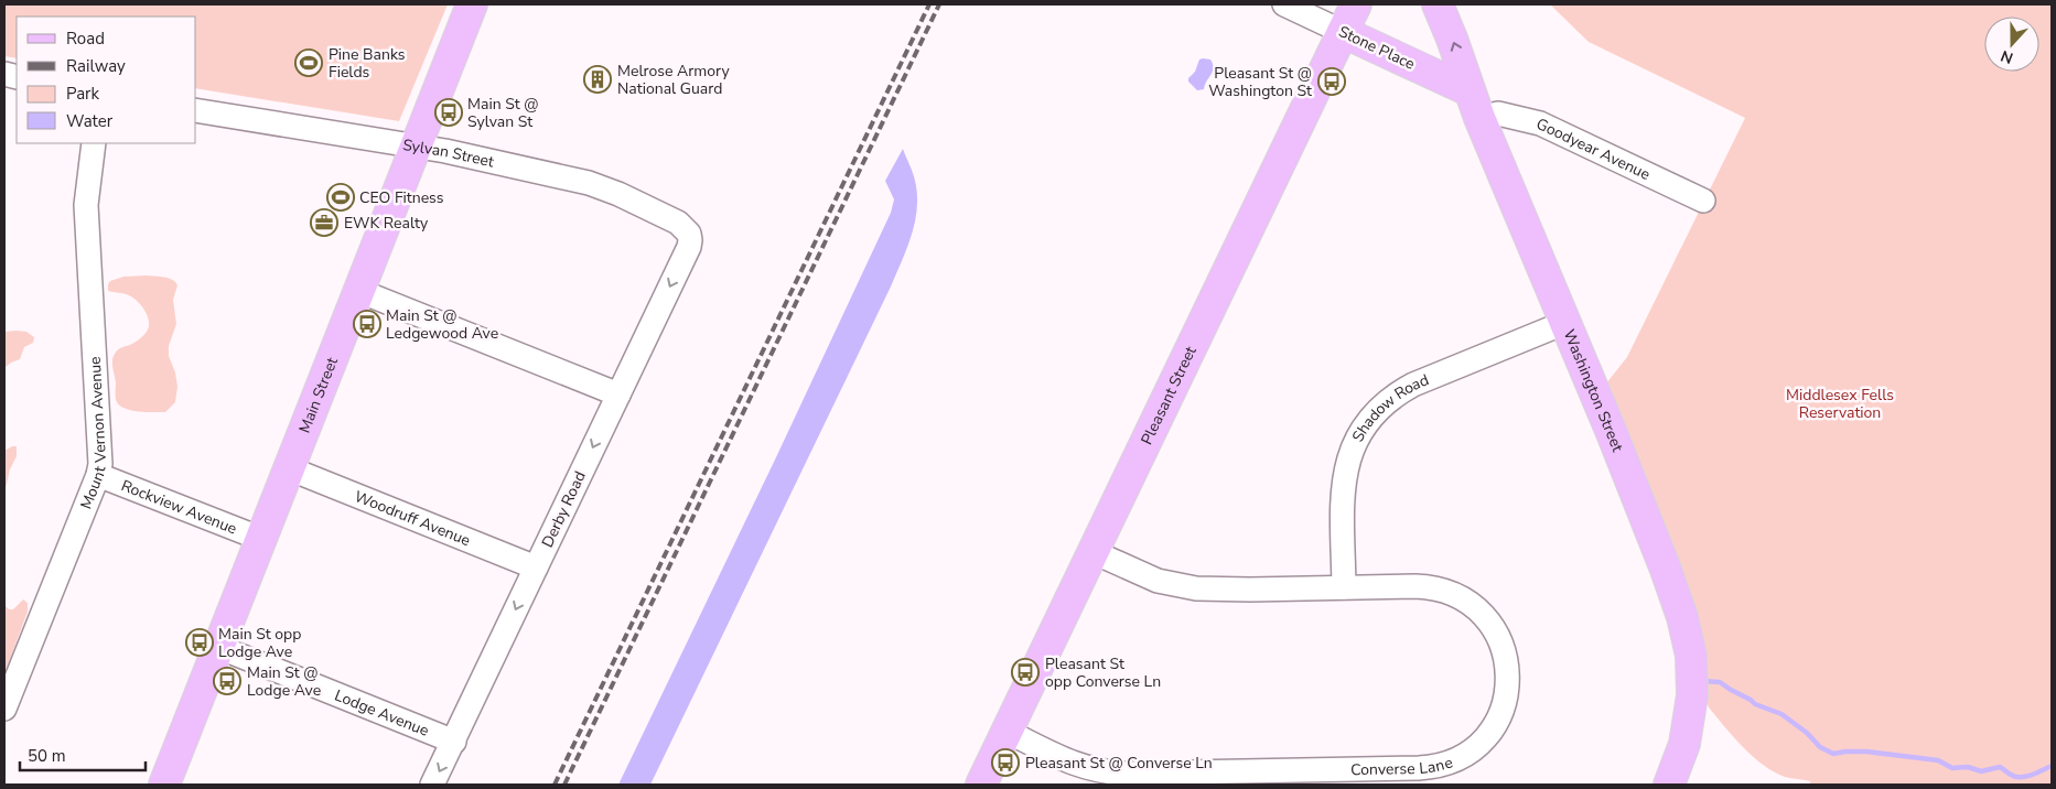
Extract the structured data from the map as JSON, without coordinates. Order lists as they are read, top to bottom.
{
  "streets": {
    "main road": [
      "Stone Place",
      "Washington Street",
      "Main Street",
      "Pleasant Street"
    ],
    "street": [
      "Goodyear Avenue",
      "Sylvan Street",
      "Shadow Road",
      "Mount Vernon Avenue",
      "Rockview Avenue",
      "Derby Road",
      "Woodruff Avenue",
      "Lodge Avenue",
      "Converse Lane"
    ]
  },
  "crossings": [
    ["Stone Place", "Washington Street"],
    ["Stone Place", "Pleasant Street"],
    ["Goodyear Avenue", "Washington Street"],
    ["Sylvan Street", "Main Street"],
    ["Sylvan Street", "Derby Road"],
    ["Washington Street", "Shadow Road"],
    ["Main Street", "Rockview Avenue"],
    ["Main Street", "Woodruff Avenue"],
    ["Main Street", "Lodge Avenue"],
    ["Pleasant Street", "Converse Lane"],
    ["Shadow Road", "Converse Lane"],
    ["Mount Vernon Avenue", "Rockview Avenue"],
    ["Derby Road", "Woodruff Avenue"],
    ["Derby Road", "Lodge Avenue"]
  ],
  "one_way": ["Derby Road"],
  "parks": ["Middlesex Fells Reservation"],
  "places": {
    "sports": ["Pine Banks Fields", "CEO Fitness"],
    "building": ["Melrose Armory National Guard"],
    "bus stop": [
      "Pleasant St @ Washington St",
      "Main St @ Sylvan St",
      "Main St @ Ledgewood Ave",
      "Main St opp Lodge Ave",
      "Pleasant St opp Converse Ln",
      "Main St @ Lodge Ave",
      "Pleasant St @ Converse Ln"
    ],
    "office": ["EWK Realty"]
  },
  "legend": [
    "Road",
    "Railway",
    "Park",
    "Water"
  ],
  "scale_bar": "50 m",
  "north": "bottom"
}
